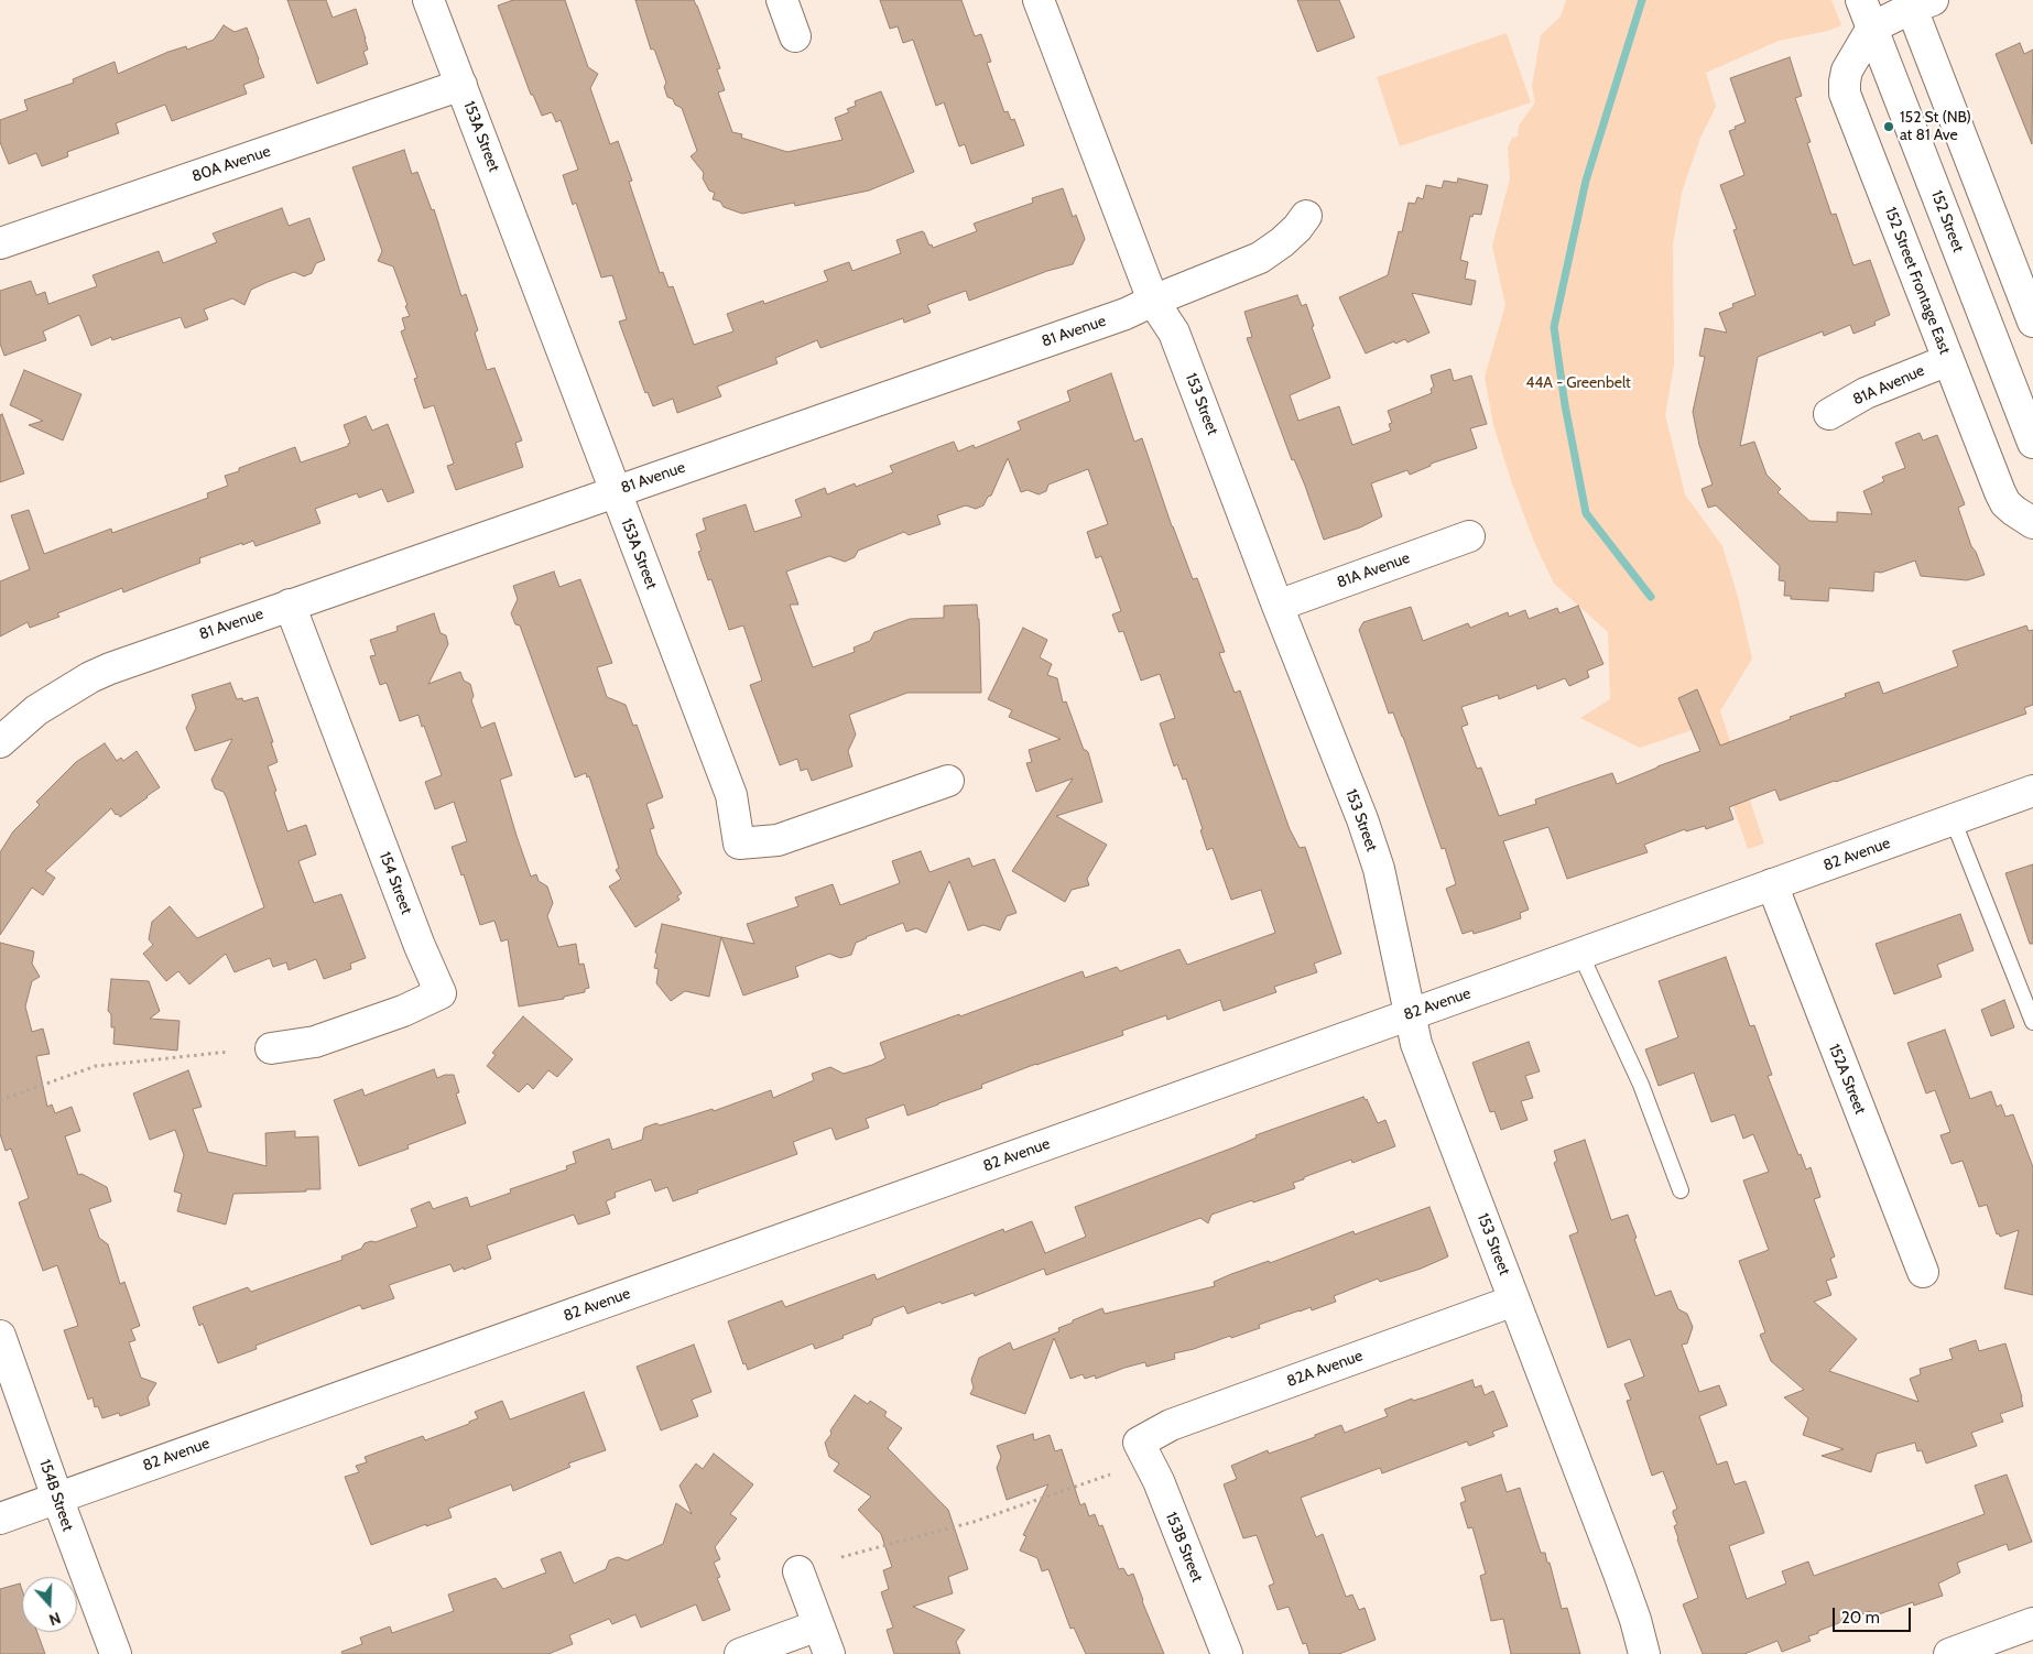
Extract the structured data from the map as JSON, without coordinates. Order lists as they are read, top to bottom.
{
  "streets": {
    "street": [
      "153A Street",
      "80A Avenue",
      "152 Street",
      "152 Street Frontage East",
      "81 Avenue",
      "81A Avenue",
      "153 Street",
      "82 Avenue",
      "154 Street",
      "152A Street",
      "82A Avenue",
      "154B Street",
      "153B Street"
    ]
  },
  "crossings": [
    ["153A Street", "80A Avenue"],
    ["153A Street", "81 Avenue"],
    ["152 Street", "152 Street Frontage East"],
    ["152 Street Frontage East", "81A Avenue"],
    ["81 Avenue", "153 Street"],
    ["81 Avenue", "154 Street"],
    ["81A Avenue", "153 Street"],
    ["153 Street", "82 Avenue"],
    ["153 Street", "82A Avenue"],
    ["82 Avenue", "152A Street"],
    ["82 Avenue", "154B Street"],
    ["82A Avenue", "153B Street"]
  ],
  "parks": ["44A - Greenbelt"],
  "places": ["152 St (NB) at 81 Ave"],
  "scale_bar": "20 m",
  "north": "bottom"
}
